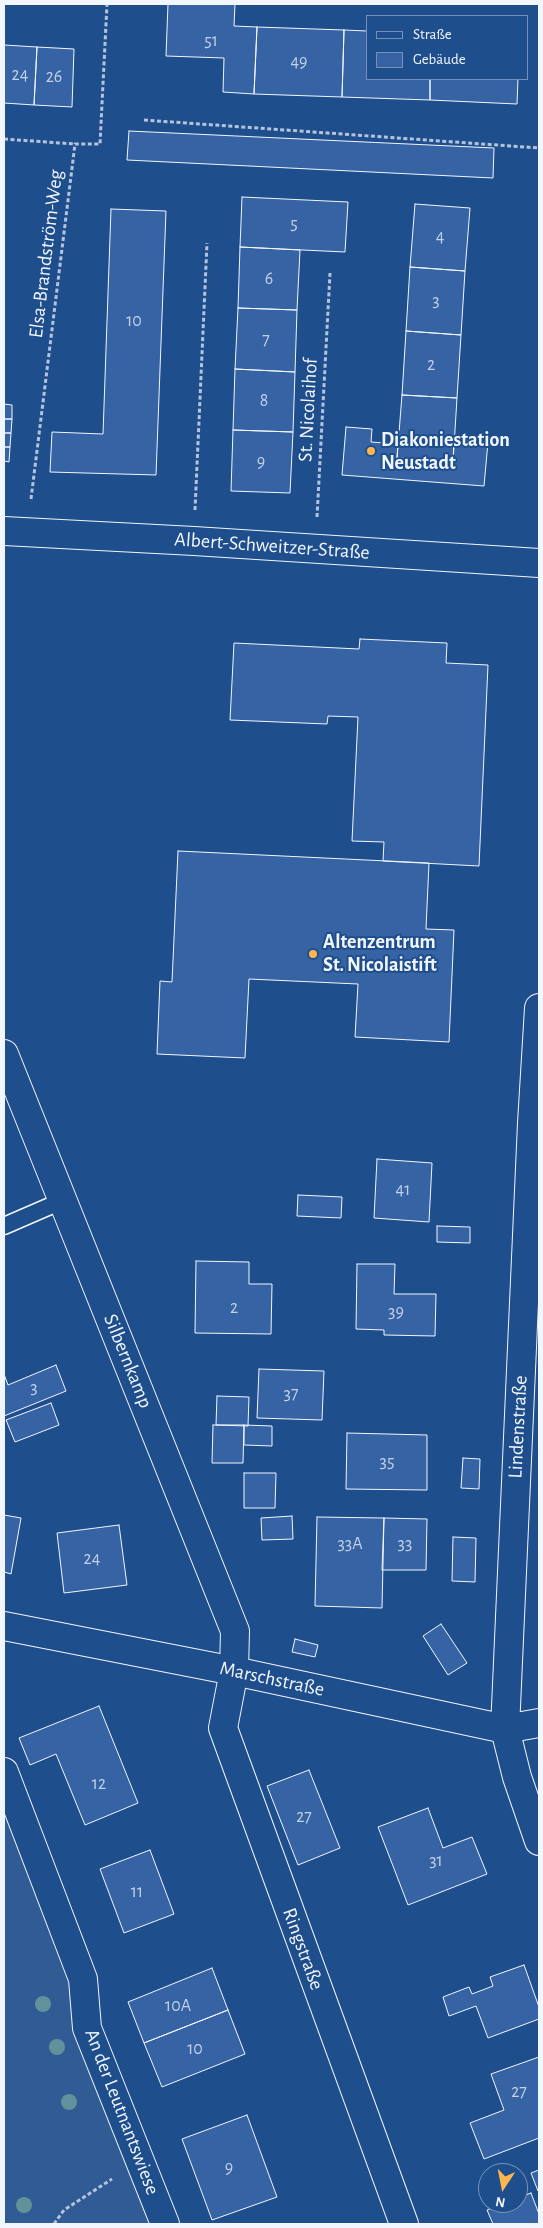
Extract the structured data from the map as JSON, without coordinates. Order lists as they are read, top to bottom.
{
  "streets": {
    "street": [
      "Albert-Schweitzer-Straße",
      "Silbernkamp",
      "Lindenstraße",
      "Marschstraße",
      "Ringstraße",
      "An der Leutnantswiese"
    ],
    "path": ["Elsa-Brandström-Weg", "St. Nicolaihof"]
  },
  "crossings": [
    ["Elsa-Brandström-Weg", "Albert-Schweitzer-Straße"],
    ["St. Nicolaihof", "Albert-Schweitzer-Straße"],
    ["Silbernkamp", "Marschstraße"],
    ["Silbernkamp", "Ringstraße"],
    ["Lindenstraße", "Marschstraße"],
    ["Marschstraße", "Ringstraße"]
  ],
  "places": ["Diakoniestation Neustadt", "Altenzentrum St. Nicolaistift"],
  "house_numbers": [
    "51",
    "49",
    "24",
    "26",
    "5",
    "4",
    "6",
    "3",
    "10",
    "7",
    "2",
    "8",
    "9",
    "41",
    "2",
    "39",
    "3",
    "37",
    "35",
    "33A",
    "33",
    "24",
    "12",
    "27",
    "31",
    "11",
    "10A",
    "10",
    "27",
    "9"
  ],
  "legend": ["Straße", "Gebäude"],
  "north": "bottom"
}
